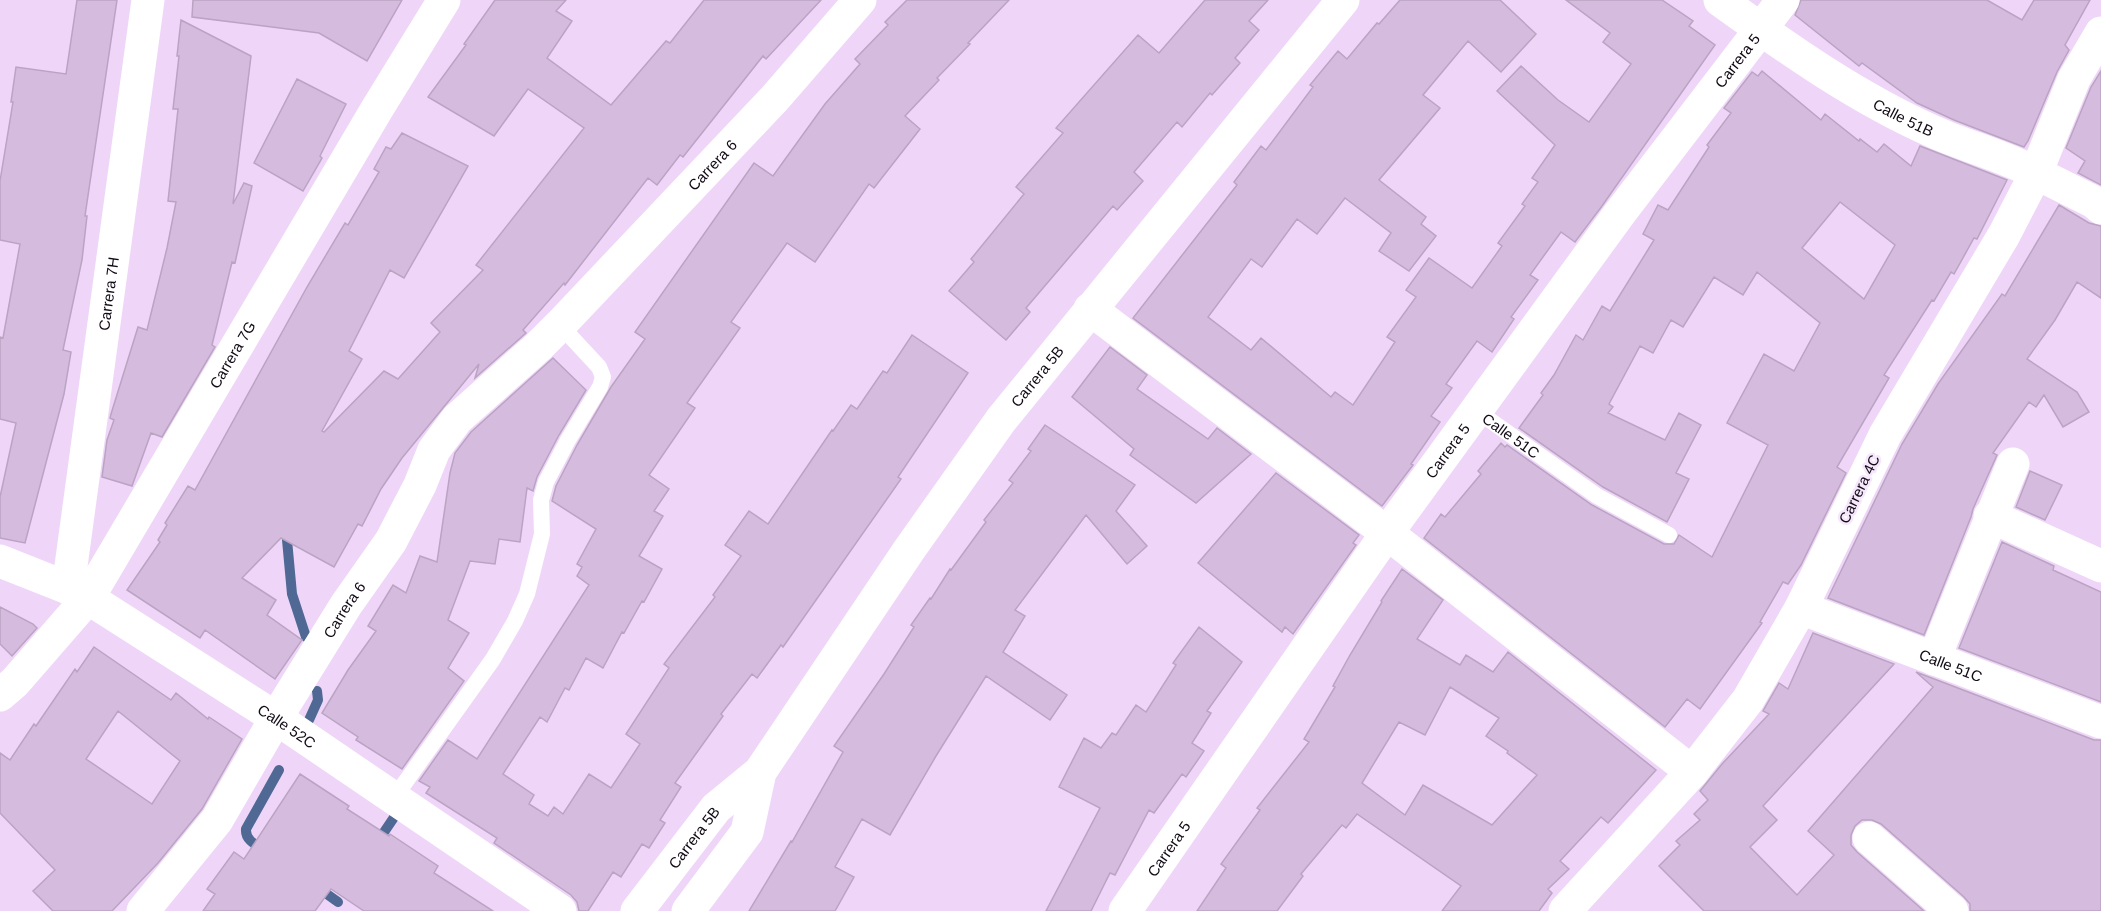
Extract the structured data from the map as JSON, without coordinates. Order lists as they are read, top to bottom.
{
  "streets": {
    "street": [
      "Carrera 5",
      "Calle 51B",
      "Carrera 6",
      "Carrera 7H",
      "Carrera 7G",
      "Carrera 5B",
      "Calle 51C",
      "Carrera 4C",
      "Calle 52C"
    ]
  },
  "crossings": [
    ["Carrera 5", "Calle 51B"],
    ["Carrera 5", "Calle 51C"],
    ["Calle 51B", "Carrera 4C"],
    ["Carrera 6", "Calle 52C"],
    ["Carrera 7H", "Carrera 7G"],
    ["Carrera 7H", "Calle 52C"],
    ["Carrera 7G", "Calle 52C"],
    ["Calle 51C", "Carrera 4C"]
  ]
}
